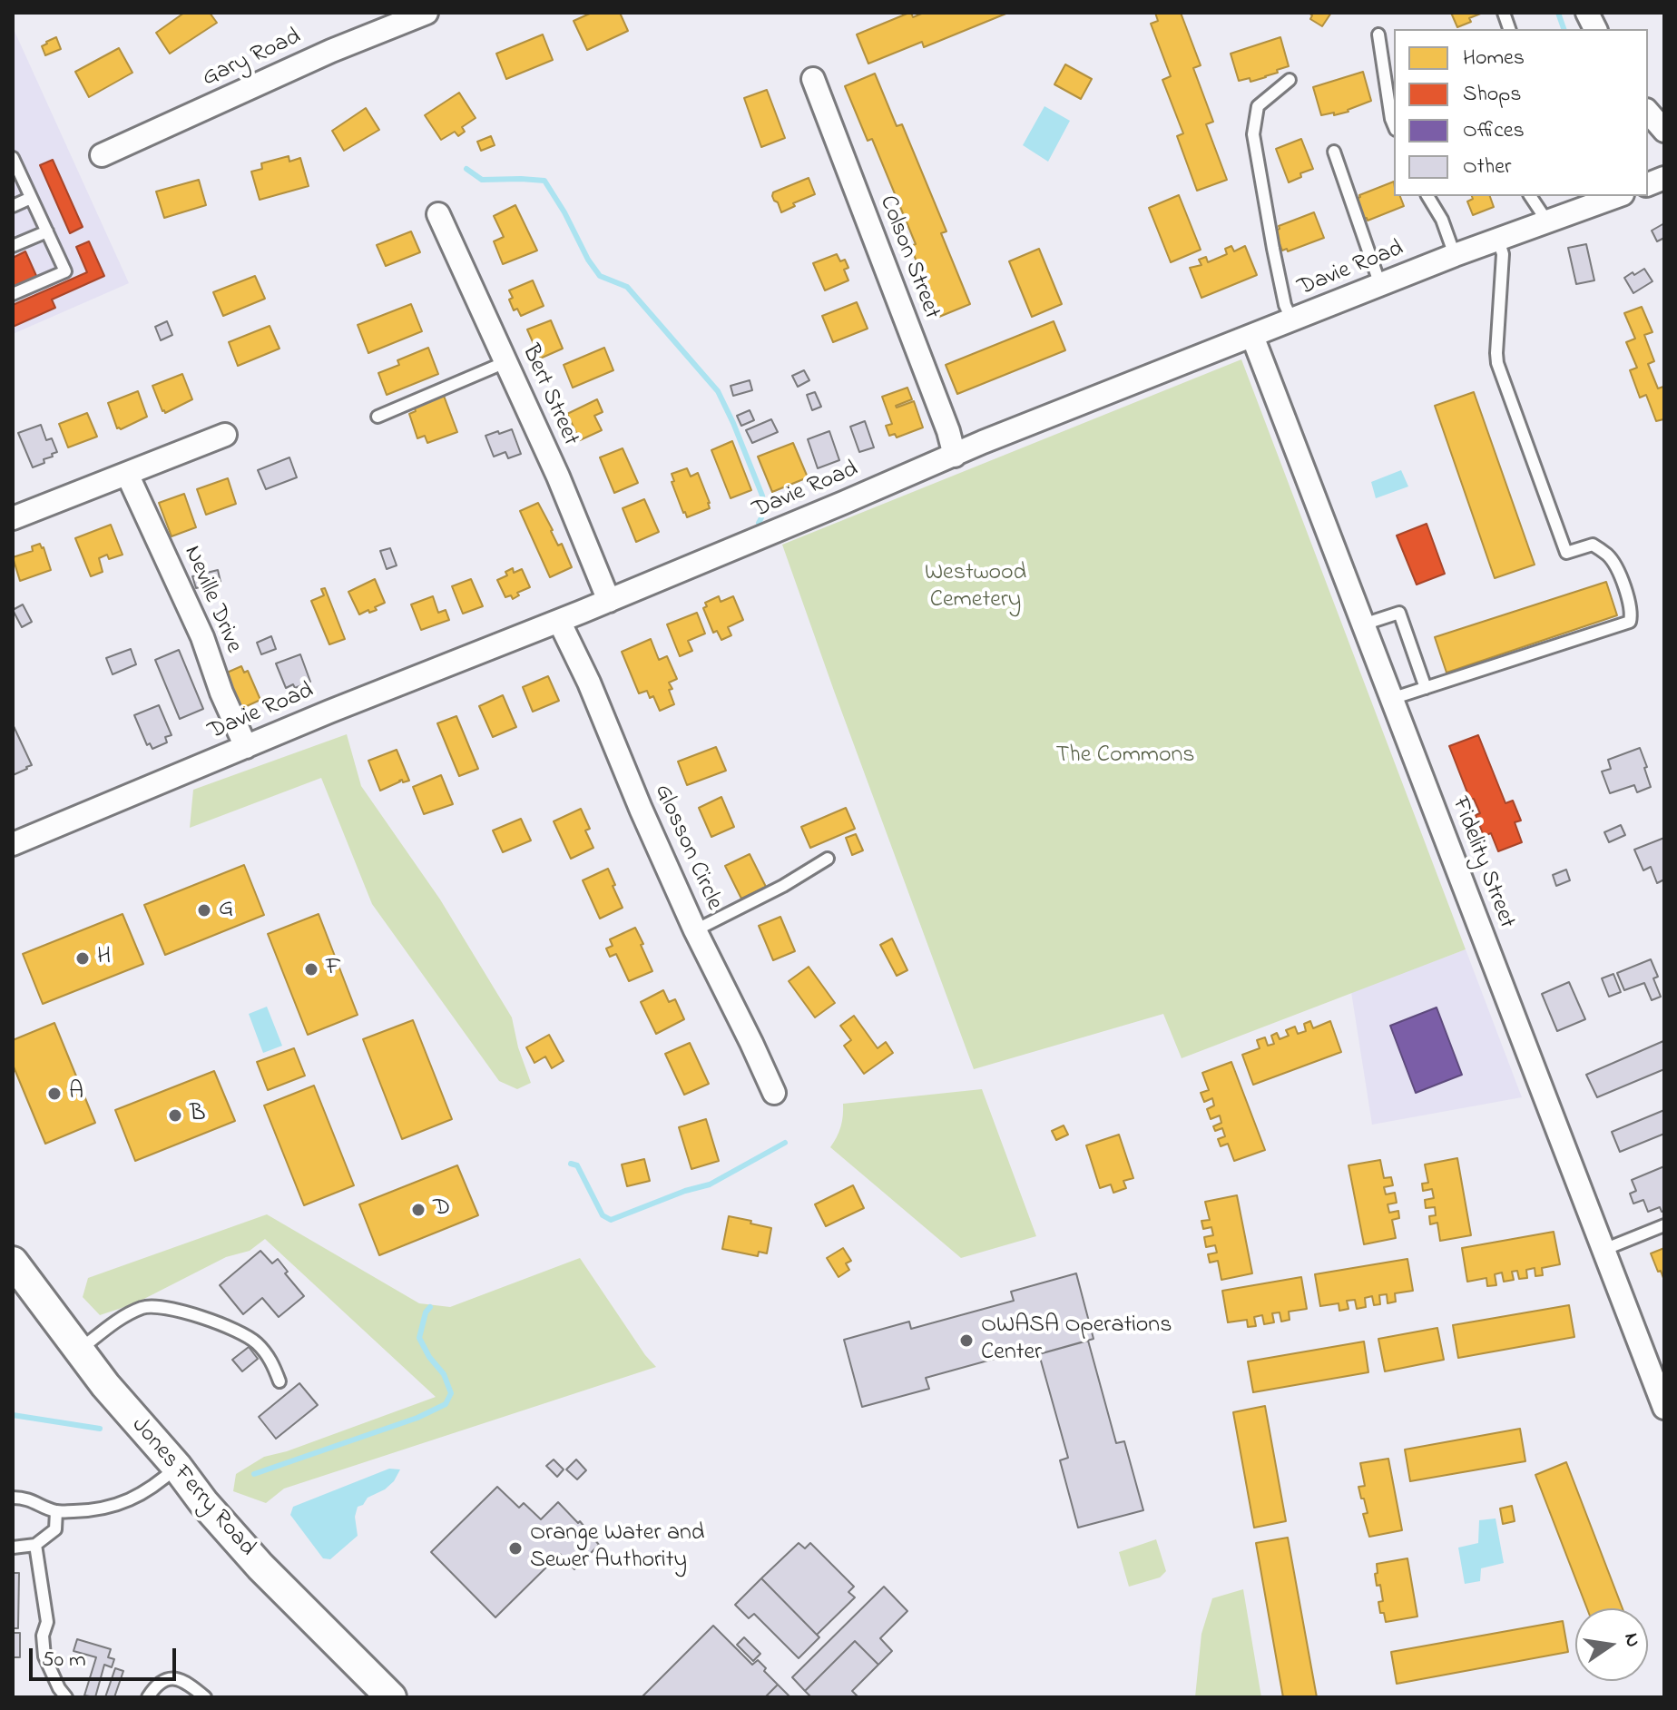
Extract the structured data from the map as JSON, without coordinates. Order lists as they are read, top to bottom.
{
  "streets": {
    "main road": ["Jones Ferry Road"],
    "street": [
      "Gary Road",
      "Colson Street",
      "Davie Road",
      "Bert Street",
      "Neville Drive",
      "Glosson Circle",
      "Fidelity Street"
    ]
  },
  "crossings": [
    ["Colson Street", "Davie Road"],
    ["Davie Road", "Bert Street"],
    ["Davie Road", "Neville Drive"],
    ["Davie Road", "Glosson Circle"],
    ["Davie Road", "Fidelity Street"]
  ],
  "parks": ["Westwood Cemetery", "The Commons"],
  "places": [
    "G",
    "H",
    "F",
    "A",
    "B",
    "D",
    "OWASA Operations Center",
    "Orange Water and Sewer Authority"
  ],
  "legend": [
    "Homes",
    "Shops",
    "Offices",
    "Other"
  ],
  "scale_bar": "50 m",
  "north": "right"
}
